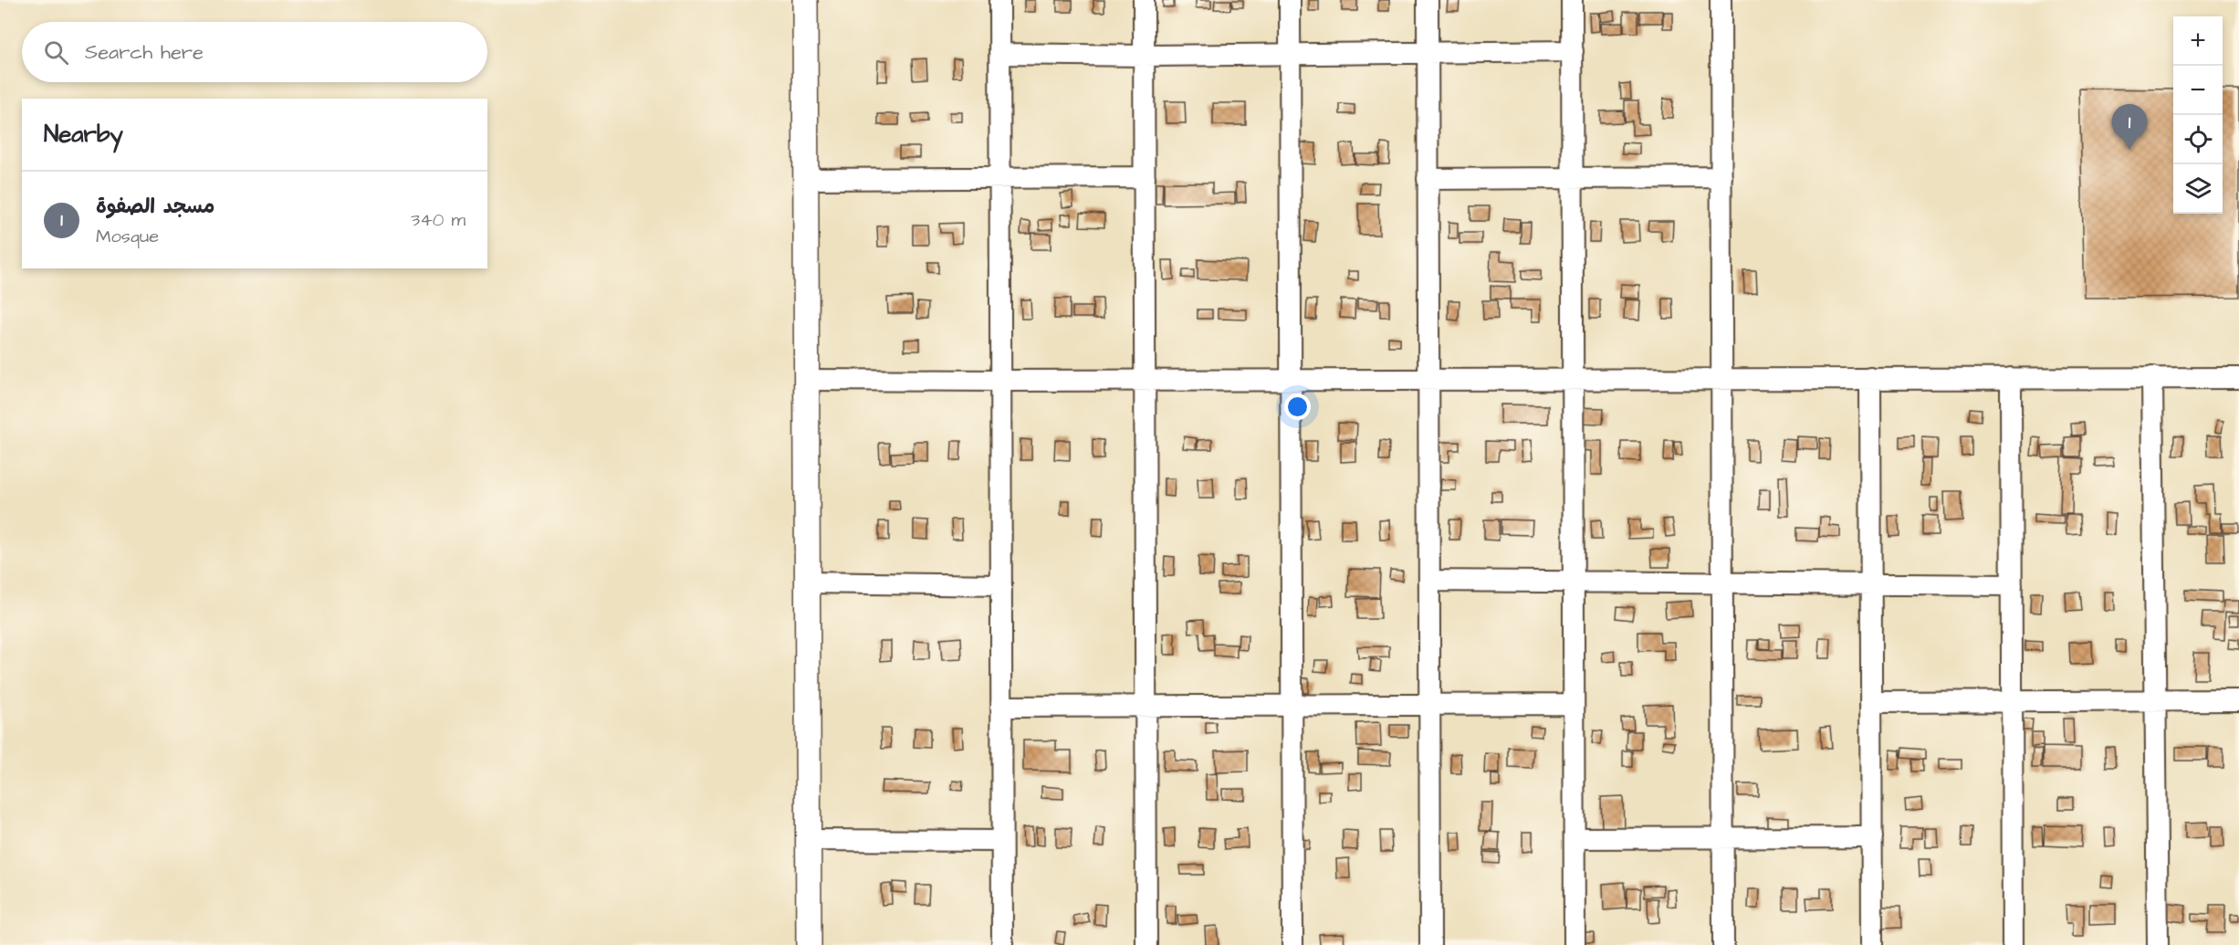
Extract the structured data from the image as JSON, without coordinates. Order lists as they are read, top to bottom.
{
  "page": {
    "map_buttons": ["+", "−"],
    "search": "Search here",
    "heading": "Nearby",
    "pins": "1",
    "list": [
      {
        "mark": "1",
        "name": "مسجد الصفوة",
        "note": "Mosque",
        "value": "340 m"
      }
    ]
  }
}
